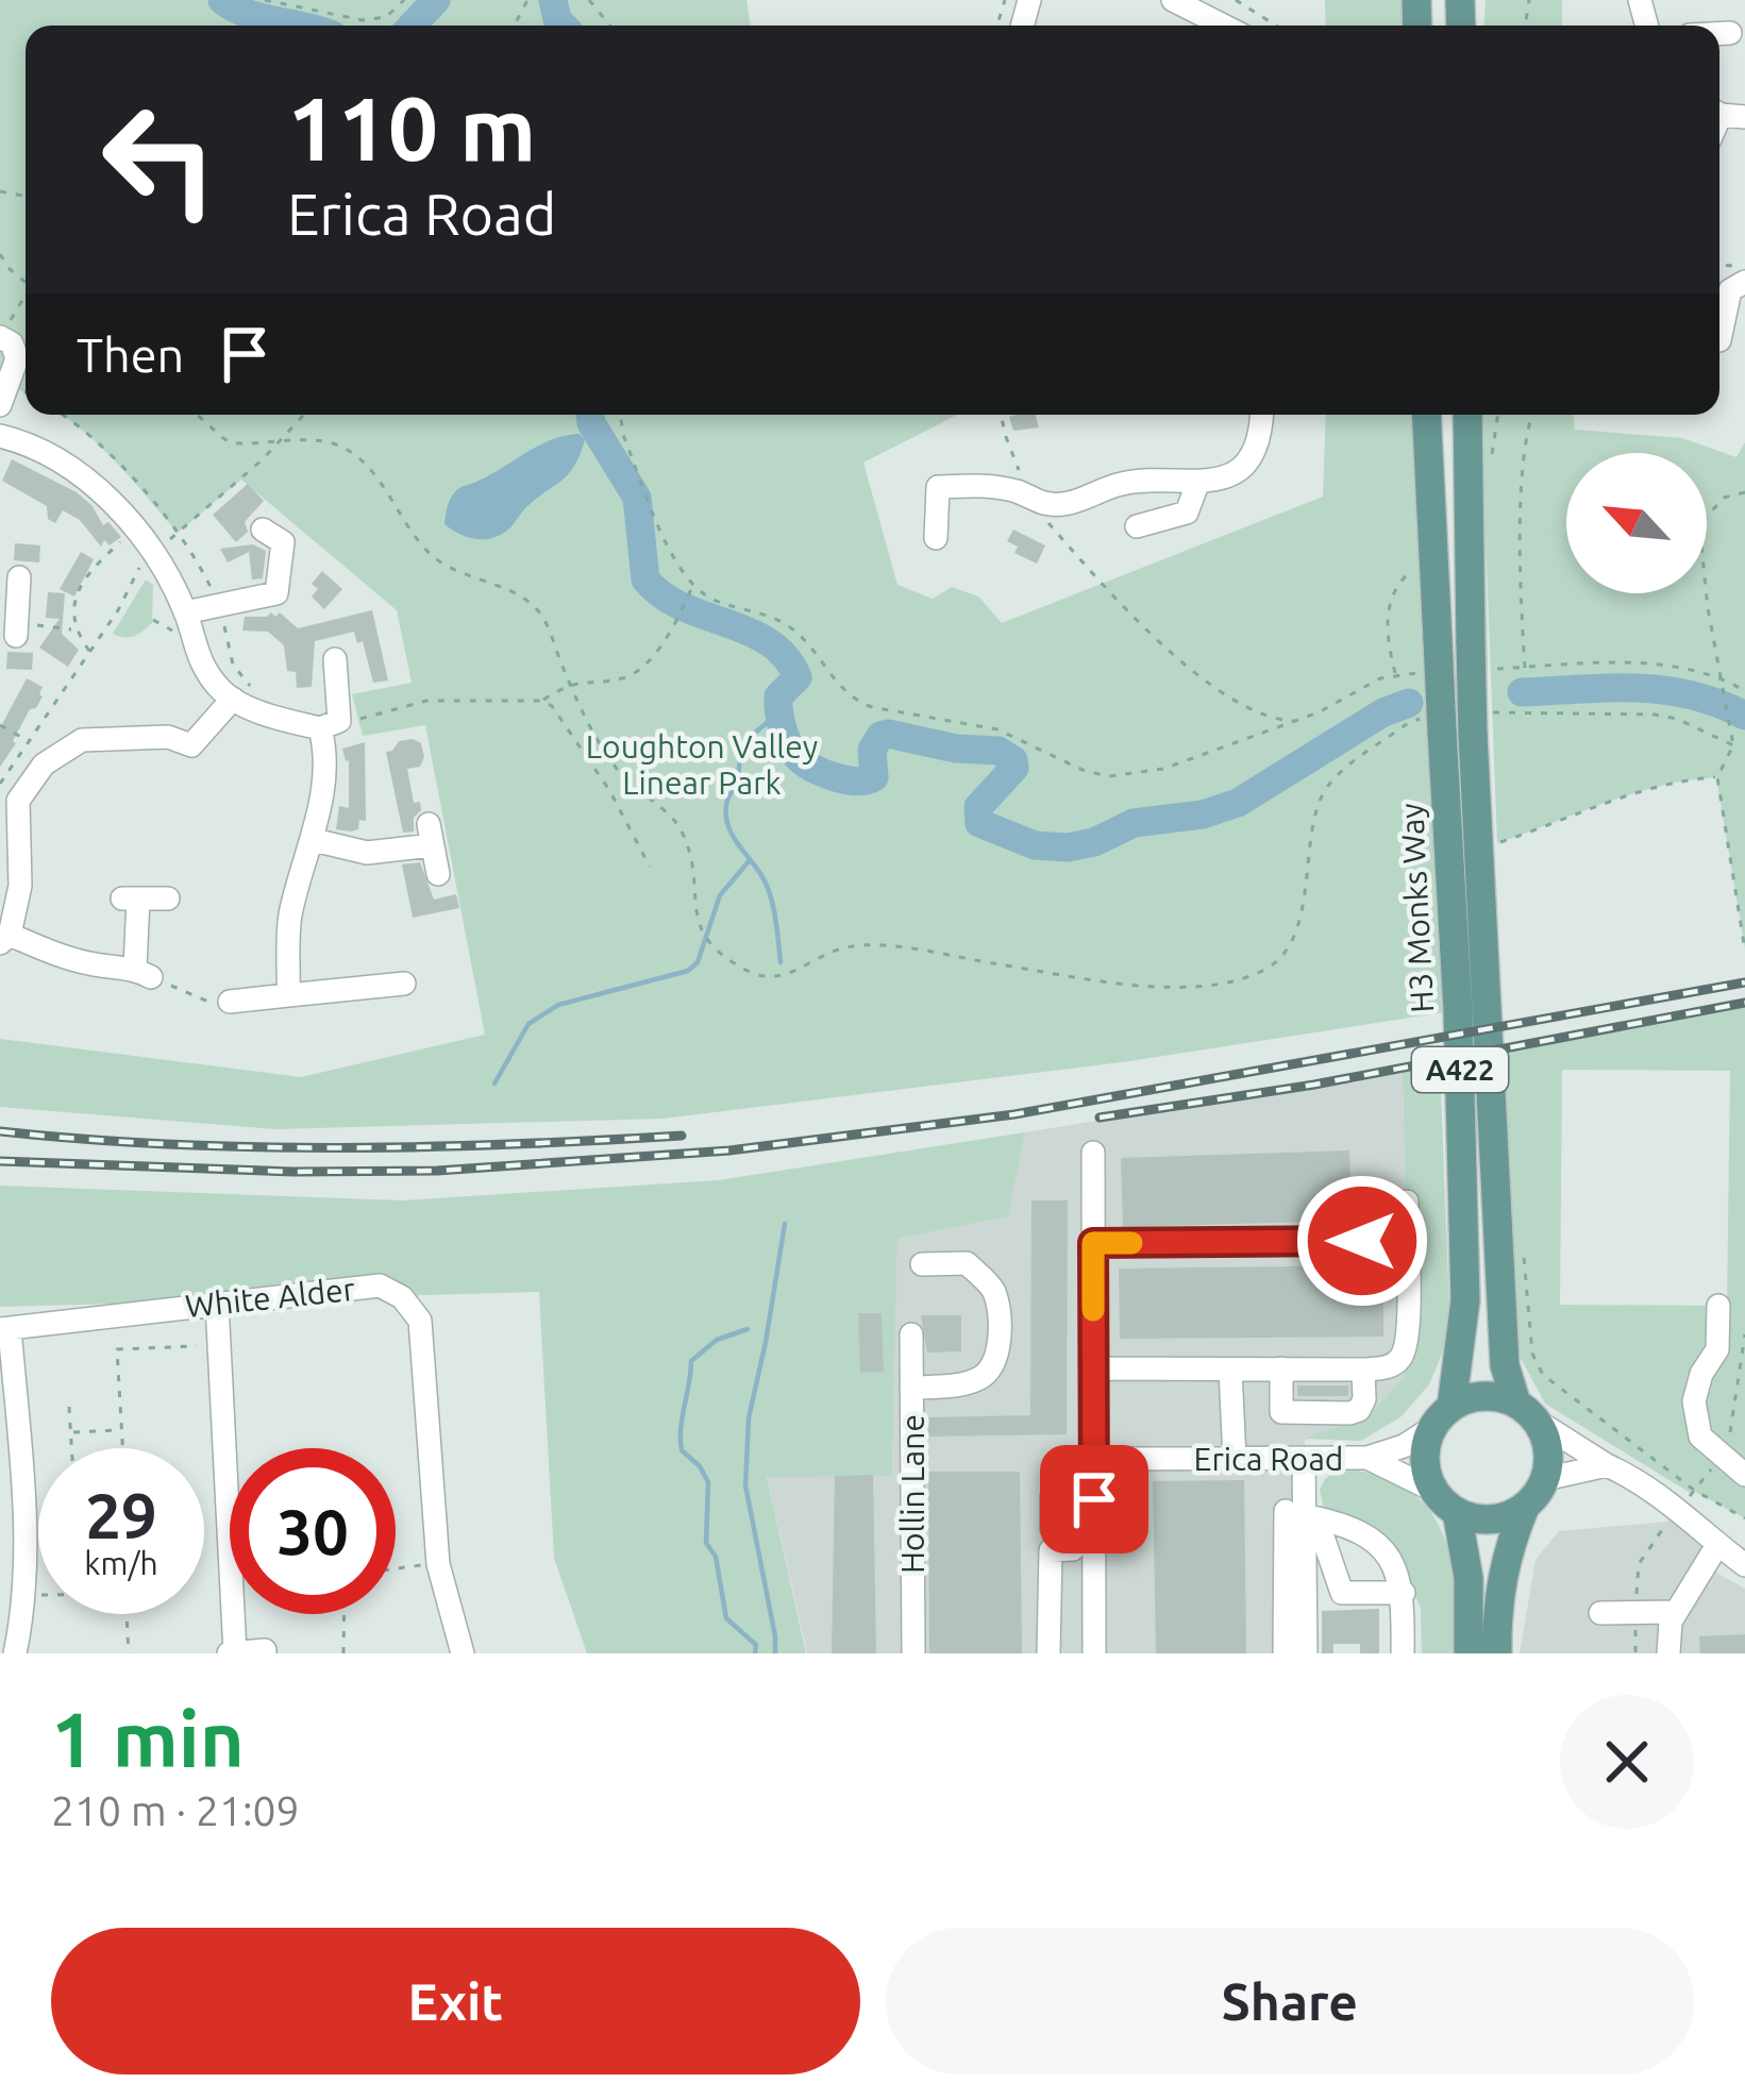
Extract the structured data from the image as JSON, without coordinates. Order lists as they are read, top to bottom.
{
  "streets": {
    "main road": ["H3 Monks Way", "A422"],
    "street": ["White Alder", "Erica Road", "Hollin Lane"]
  },
  "crossings": [
    ["H3 Monks Way", "Erica Road"]
  ],
  "parks": ["Loughton Valley Linear Park"],
  "north": "top left",
  "page": {
    "turn": ["110 m", "Erica Road"],
    "then": "Then",
    "speed": "29 km/h",
    "limit": "30",
    "heading": ["1 min", "210 m · 21:09"],
    "buttons": ["Exit", "Share"]
  }
}
